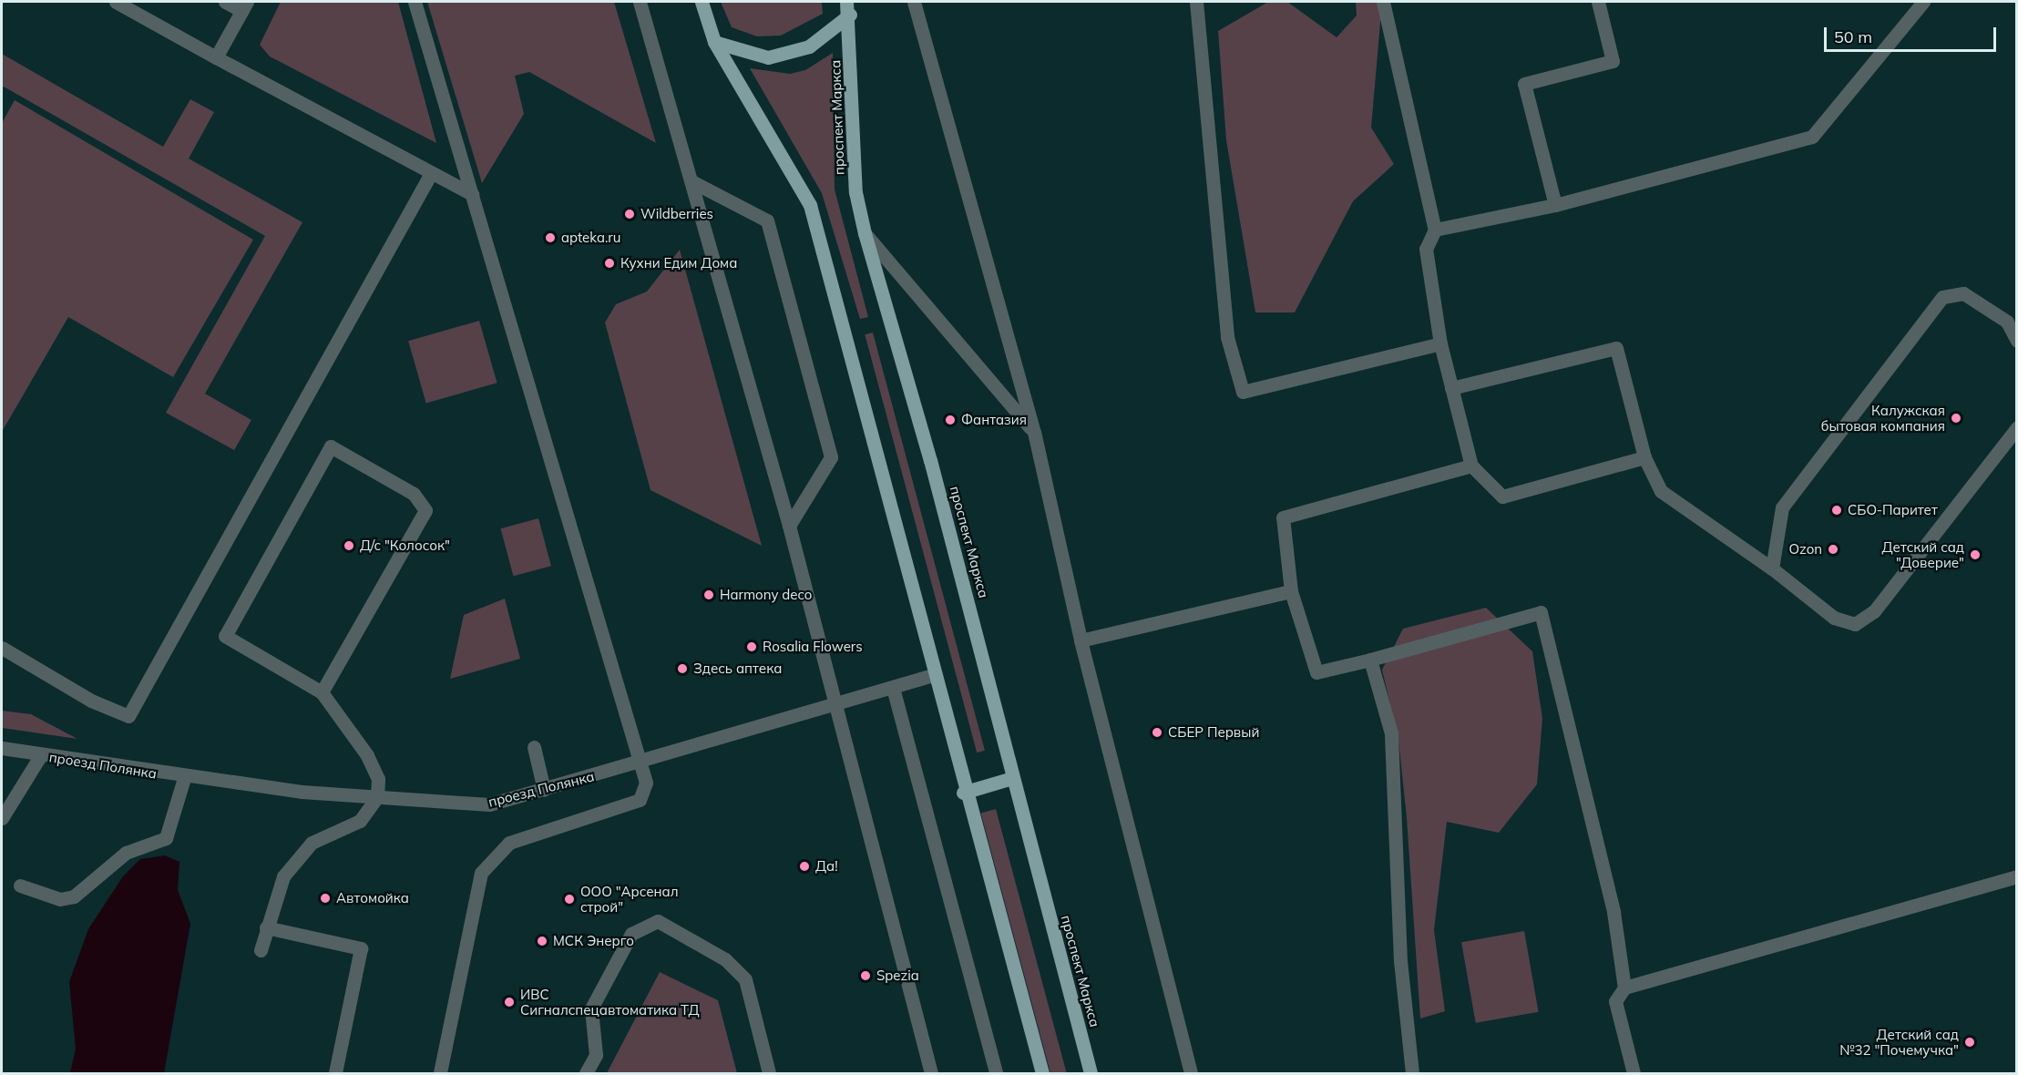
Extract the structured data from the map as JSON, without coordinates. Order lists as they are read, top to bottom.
{
  "streets": {
    "main road": ["проспект Маркса"],
    "street": ["проезд Полянка"]
  },
  "places": [
    "Wildberries",
    "apteka.ru",
    "Кухни Едим Дома",
    "Калужская бытовая компания",
    "Фантазия",
    "СБО-Паритет",
    "Д/с \"Колосок\"",
    "Ozon",
    "Детский сад \"Доверие\"",
    "Harmony deco",
    "Rosalia Flowers",
    "Здесь аптека",
    "СБЕР Первый",
    "Да!",
    "Автомойка",
    "ООО \"Арсенал строй\"",
    "МСК Энерго",
    "Spezia",
    "ИВС Сигналспецавтоматика ТД",
    "Детский сад №32 \"Почемучка\""
  ],
  "scale_bar": "50 m"
}
